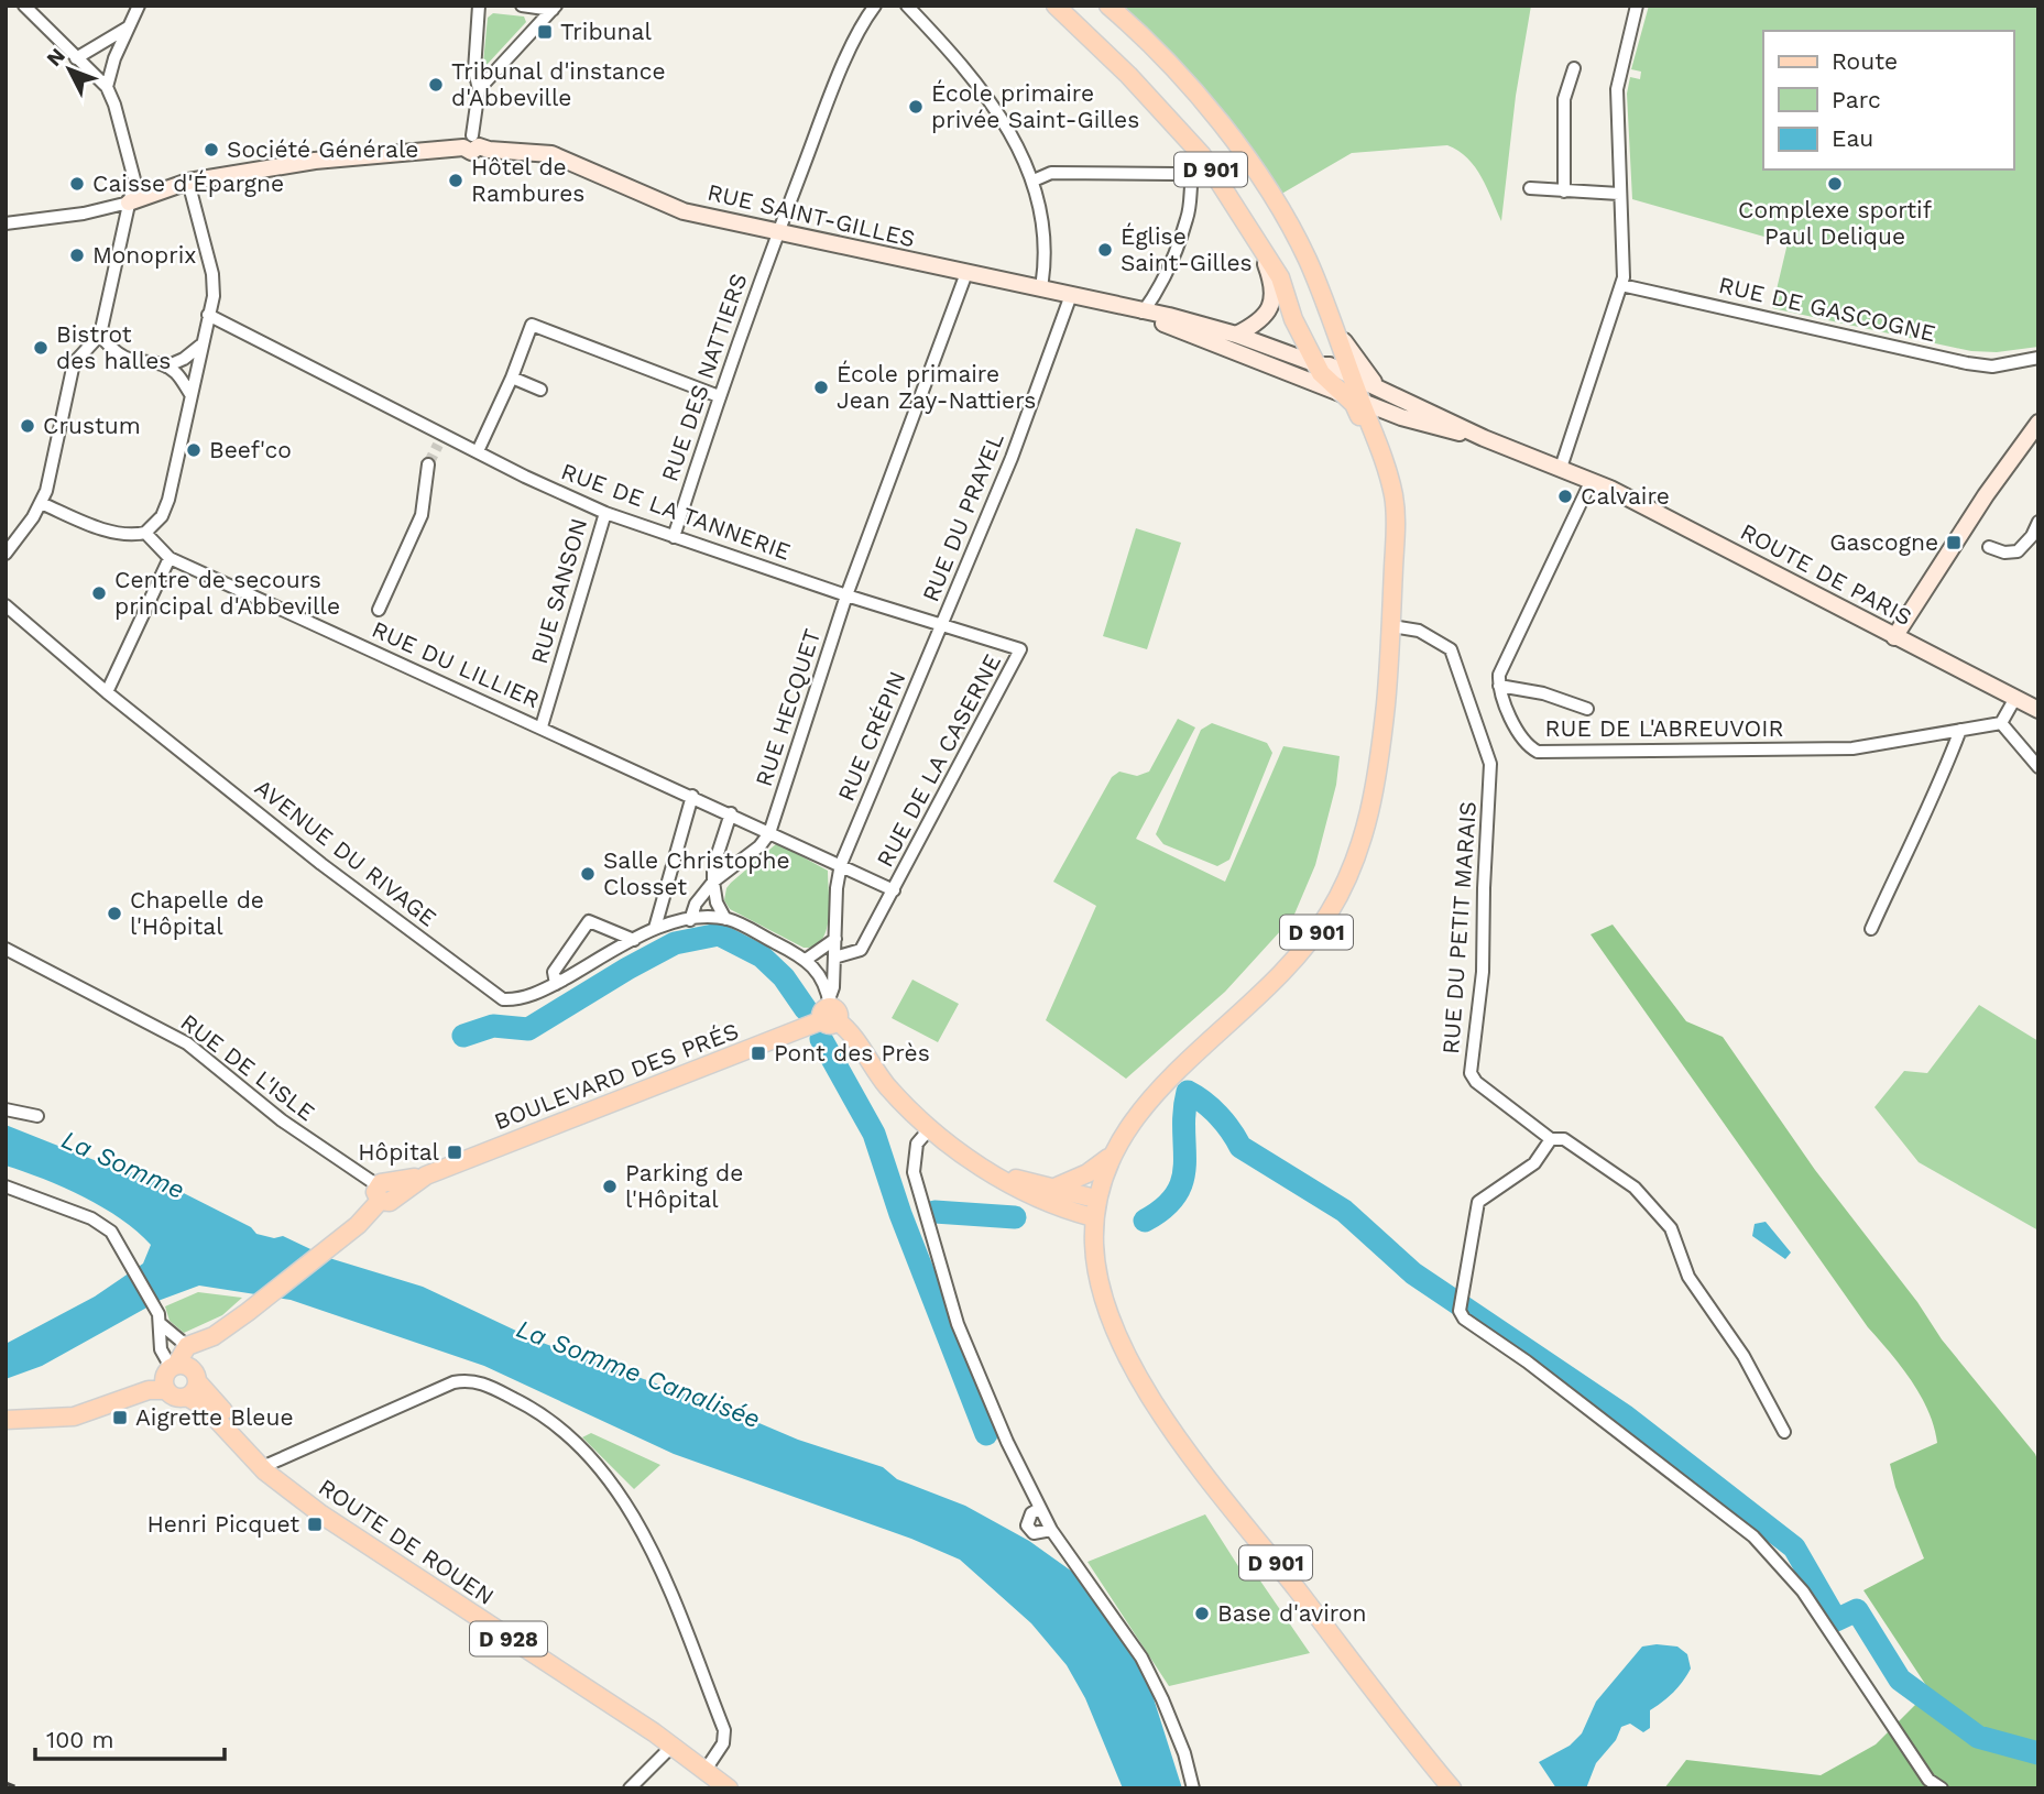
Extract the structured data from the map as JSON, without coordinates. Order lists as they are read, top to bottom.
{
  "streets": {
    "main road": [
      "D 901",
      "BOULEVARD DES PRÉS",
      "ROUTE DE ROUEN",
      "D 928"
    ],
    "street": [
      "RUE SAINT-GILLES",
      "RUE DE GASCOGNE",
      "RUE DES NATTIERS",
      "RUE DE LA TANNERIE",
      "RUE DU PRAYEL",
      "ROUTE DE PARIS",
      "RUE SANSON",
      "RUE DU LILLIER",
      "RUE HECQUET",
      "RUE DE L'ABREUVOIR",
      "RUE CRÉPIN",
      "RUE DE LA CASERNE",
      "AVENUE DU RIVAGE",
      "RUE DU PETIT MARAIS",
      "RUE DE L'ISLE"
    ]
  },
  "crossings": [
    ["D 901", "RUE SAINT-GILLES"],
    ["D 901", "RUE DU PETIT MARAIS"],
    ["RUE SAINT-GILLES", "RUE DES NATTIERS"],
    ["RUE SAINT-GILLES", "RUE DU PRAYEL"],
    ["RUE SAINT-GILLES", "ROUTE DE PARIS"],
    ["RUE SAINT-GILLES", "RUE HECQUET"],
    ["RUE DES NATTIERS", "RUE DE LA TANNERIE"],
    ["RUE DE LA TANNERIE", "RUE DU PRAYEL"],
    ["RUE DE LA TANNERIE", "RUE SANSON"],
    ["RUE DE LA TANNERIE", "RUE HECQUET"],
    ["RUE DE LA TANNERIE", "RUE CRÉPIN"],
    ["RUE DE LA TANNERIE", "RUE DE LA CASERNE"],
    ["RUE DU PRAYEL", "RUE CRÉPIN"],
    ["RUE SANSON", "RUE DU LILLIER"],
    ["RUE DU LILLIER", "RUE HECQUET"],
    ["RUE DU LILLIER", "RUE CRÉPIN"],
    ["RUE DU LILLIER", "RUE DE LA CASERNE"],
    ["RUE CRÉPIN", "RUE DE LA CASERNE"],
    ["RUE CRÉPIN", "BOULEVARD DES PRÉS"],
    ["RUE DE L'ISLE", "BOULEVARD DES PRÉS"],
    ["BOULEVARD DES PRÉS", "ROUTE DE ROUEN"]
  ],
  "water": ["La Somme", "La Somme Canalisée"],
  "places": {
    "transit": [
      "Tribunal",
      "Gascogne",
      "Pont des Près",
      "Hôpital",
      "Aigrette Bleue",
      "Henri Picquet"
    ],
    "other": [
      "Tribunal d'instance d'Abbeville",
      "École primaire privée Saint-Gilles",
      "Société Générale",
      "Hôtel de Rambures",
      "Caisse d'Épargne",
      "Complexe sportif Paul Delique",
      "Église Saint-Gilles",
      "Monoprix",
      "Bistrot des halles",
      "École primaire Jean Zay-Nattiers",
      "Crustum",
      "Beef'co",
      "Calvaire",
      "Centre de secours principal d'Abbeville",
      "Salle Christophe Closset",
      "Chapelle de l'Hôpital",
      "Parking de l'Hôpital",
      "Base d'aviron"
    ]
  },
  "legend": ["Route", "Parc", "Eau"],
  "scale_bar": "100 m",
  "north": "top left"
}
